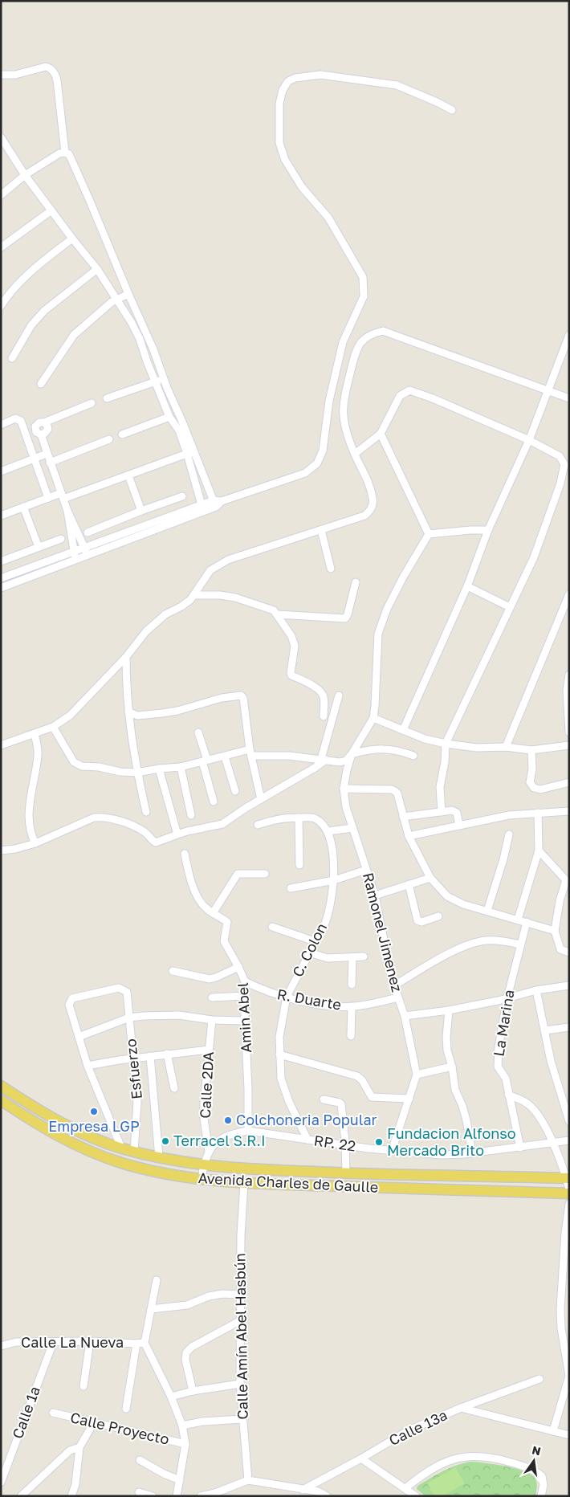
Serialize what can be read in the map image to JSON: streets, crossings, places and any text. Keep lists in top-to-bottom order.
{
  "streets": {
    "main road": ["Avenida Charles de Gaulle"],
    "street": [
      "Ramonel Jimenez",
      "C. Colon",
      "R. Duarte",
      "Amin Abel",
      "La Marina",
      "Esfuerzo",
      "Calle 2DA",
      "RP. 22",
      "Calle Amín Abel Hasbún",
      "Calle La Nueva",
      "Calle 1a",
      "Calle 13a",
      "Calle Proyecto"
    ]
  },
  "crossings": [
    ["Ramonel Jimenez", "R. Duarte"],
    ["Ramonel Jimenez", "RP. 22"],
    ["C. Colon", "R. Duarte"],
    ["C. Colon", "RP. 22"],
    ["R. Duarte", "Amin Abel"],
    ["Amin Abel", "RP. 22"],
    ["La Marina", "RP. 22"],
    ["Esfuerzo", "Avenida Charles de Gaulle"],
    ["Calle 2DA", "RP. 22"],
    ["RP. 22", "Avenida Charles de Gaulle"],
    ["Avenida Charles de Gaulle", "Calle Amín Abel Hasbún"],
    ["Calle La Nueva", "Calle 1a"]
  ],
  "places": [
    "Empresa LGP",
    "Colchoneria Popular",
    "Terracel S.R.I",
    "Fundacion Alfonso Mercado Brito"
  ],
  "north": "top"
}
